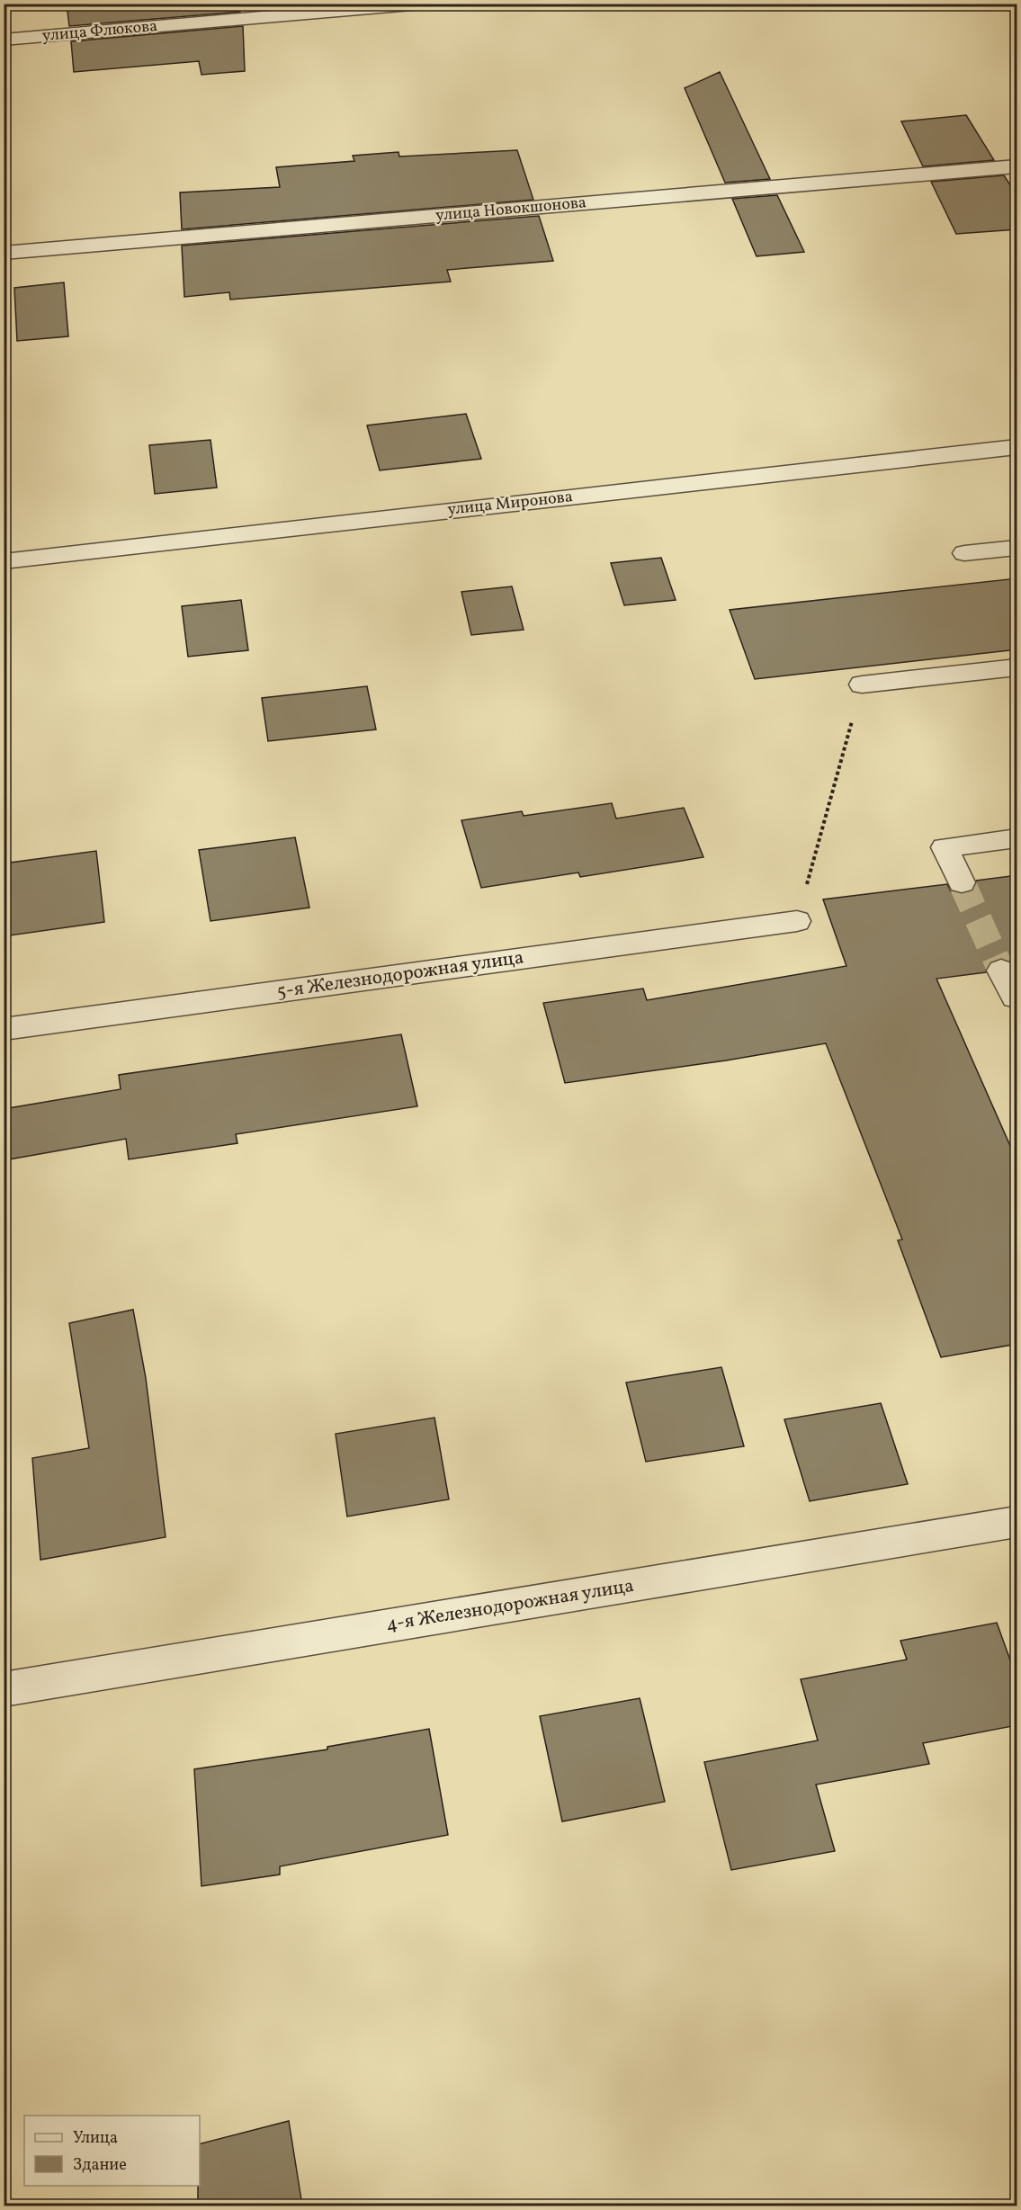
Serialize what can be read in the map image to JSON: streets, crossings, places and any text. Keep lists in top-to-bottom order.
{
  "streets": {
    "street": [
      "улица Флюкова",
      "улица Новокшонова",
      "улица Миронова",
      "5-я Железнодорожная улица",
      "4-я Железнодорожная улица"
    ]
  },
  "legend": ["Улица", "Здание"]
}
